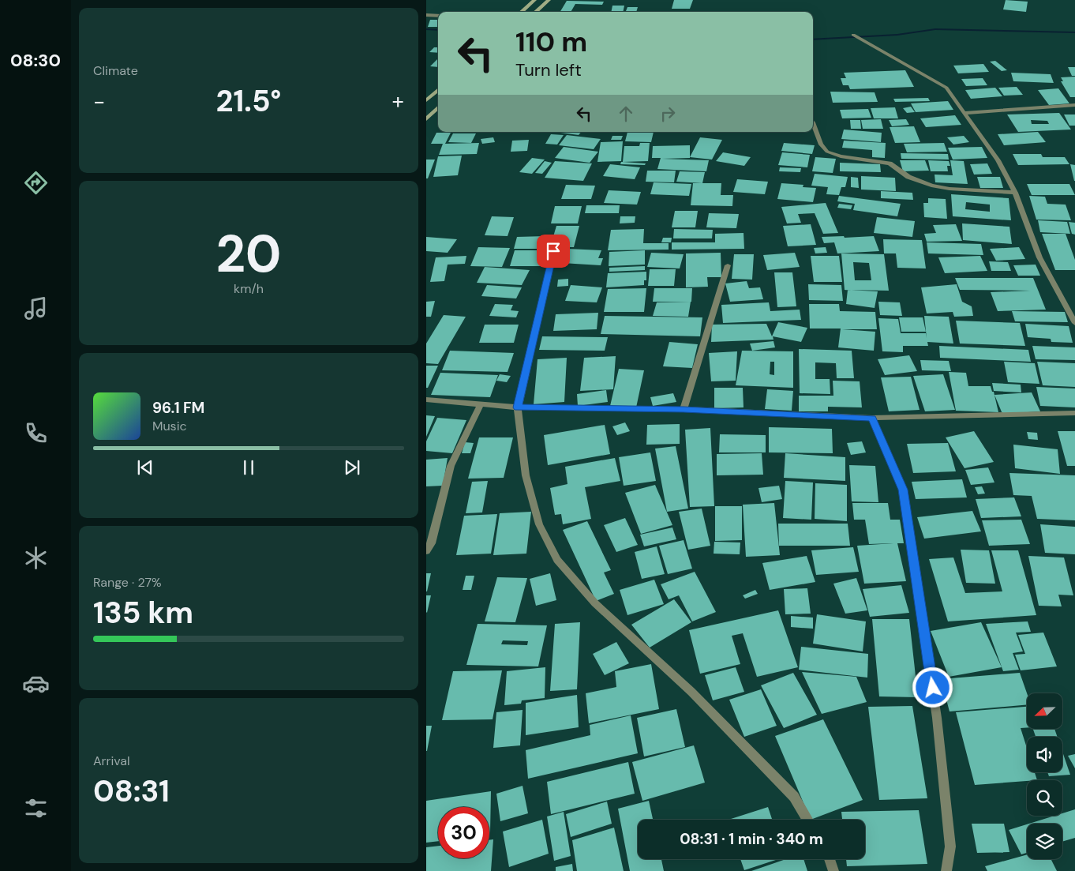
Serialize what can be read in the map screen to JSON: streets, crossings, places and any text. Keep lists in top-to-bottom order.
{
  "north": "bottom left",
  "page": {
    "tabs": "08:30",
    "tile": [
      "Climate",
      ["20", "km/h"],
      ["Range · 27%", "135 km"],
      ["Arrival", "08:31"]
    ],
    "turn": ["110 m", "Turn left"],
    "heat": ["−", "21.5°", "+"],
    "song": ["96.1 FM", "Music"],
    "limit": "30",
    "trip": "08:31 · 1 min · 340 m"
  }
}
